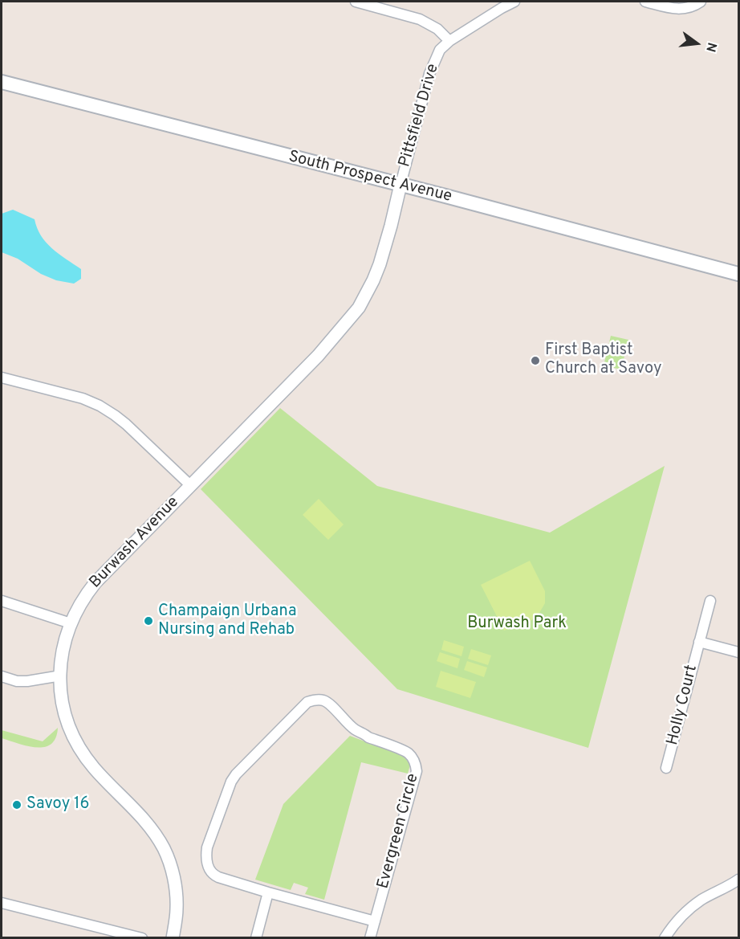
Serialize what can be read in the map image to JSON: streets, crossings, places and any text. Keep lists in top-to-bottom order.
{
  "streets": {
    "main road": ["South Prospect Avenue"],
    "street": [
      "Pittsfield Drive",
      "Burwash Avenue",
      "Holly Court",
      "Evergreen Circle"
    ]
  },
  "crossings": [
    ["Pittsfield Drive", "South Prospect Avenue"],
    ["Pittsfield Drive", "Burwash Avenue"],
    ["South Prospect Avenue", "Burwash Avenue"]
  ],
  "parks": ["Burwash Park"],
  "places": ["First Baptist Church at Savoy", "Champaign Urbana Nursing and Rehab", "Savoy 16"],
  "north": "right"
}
